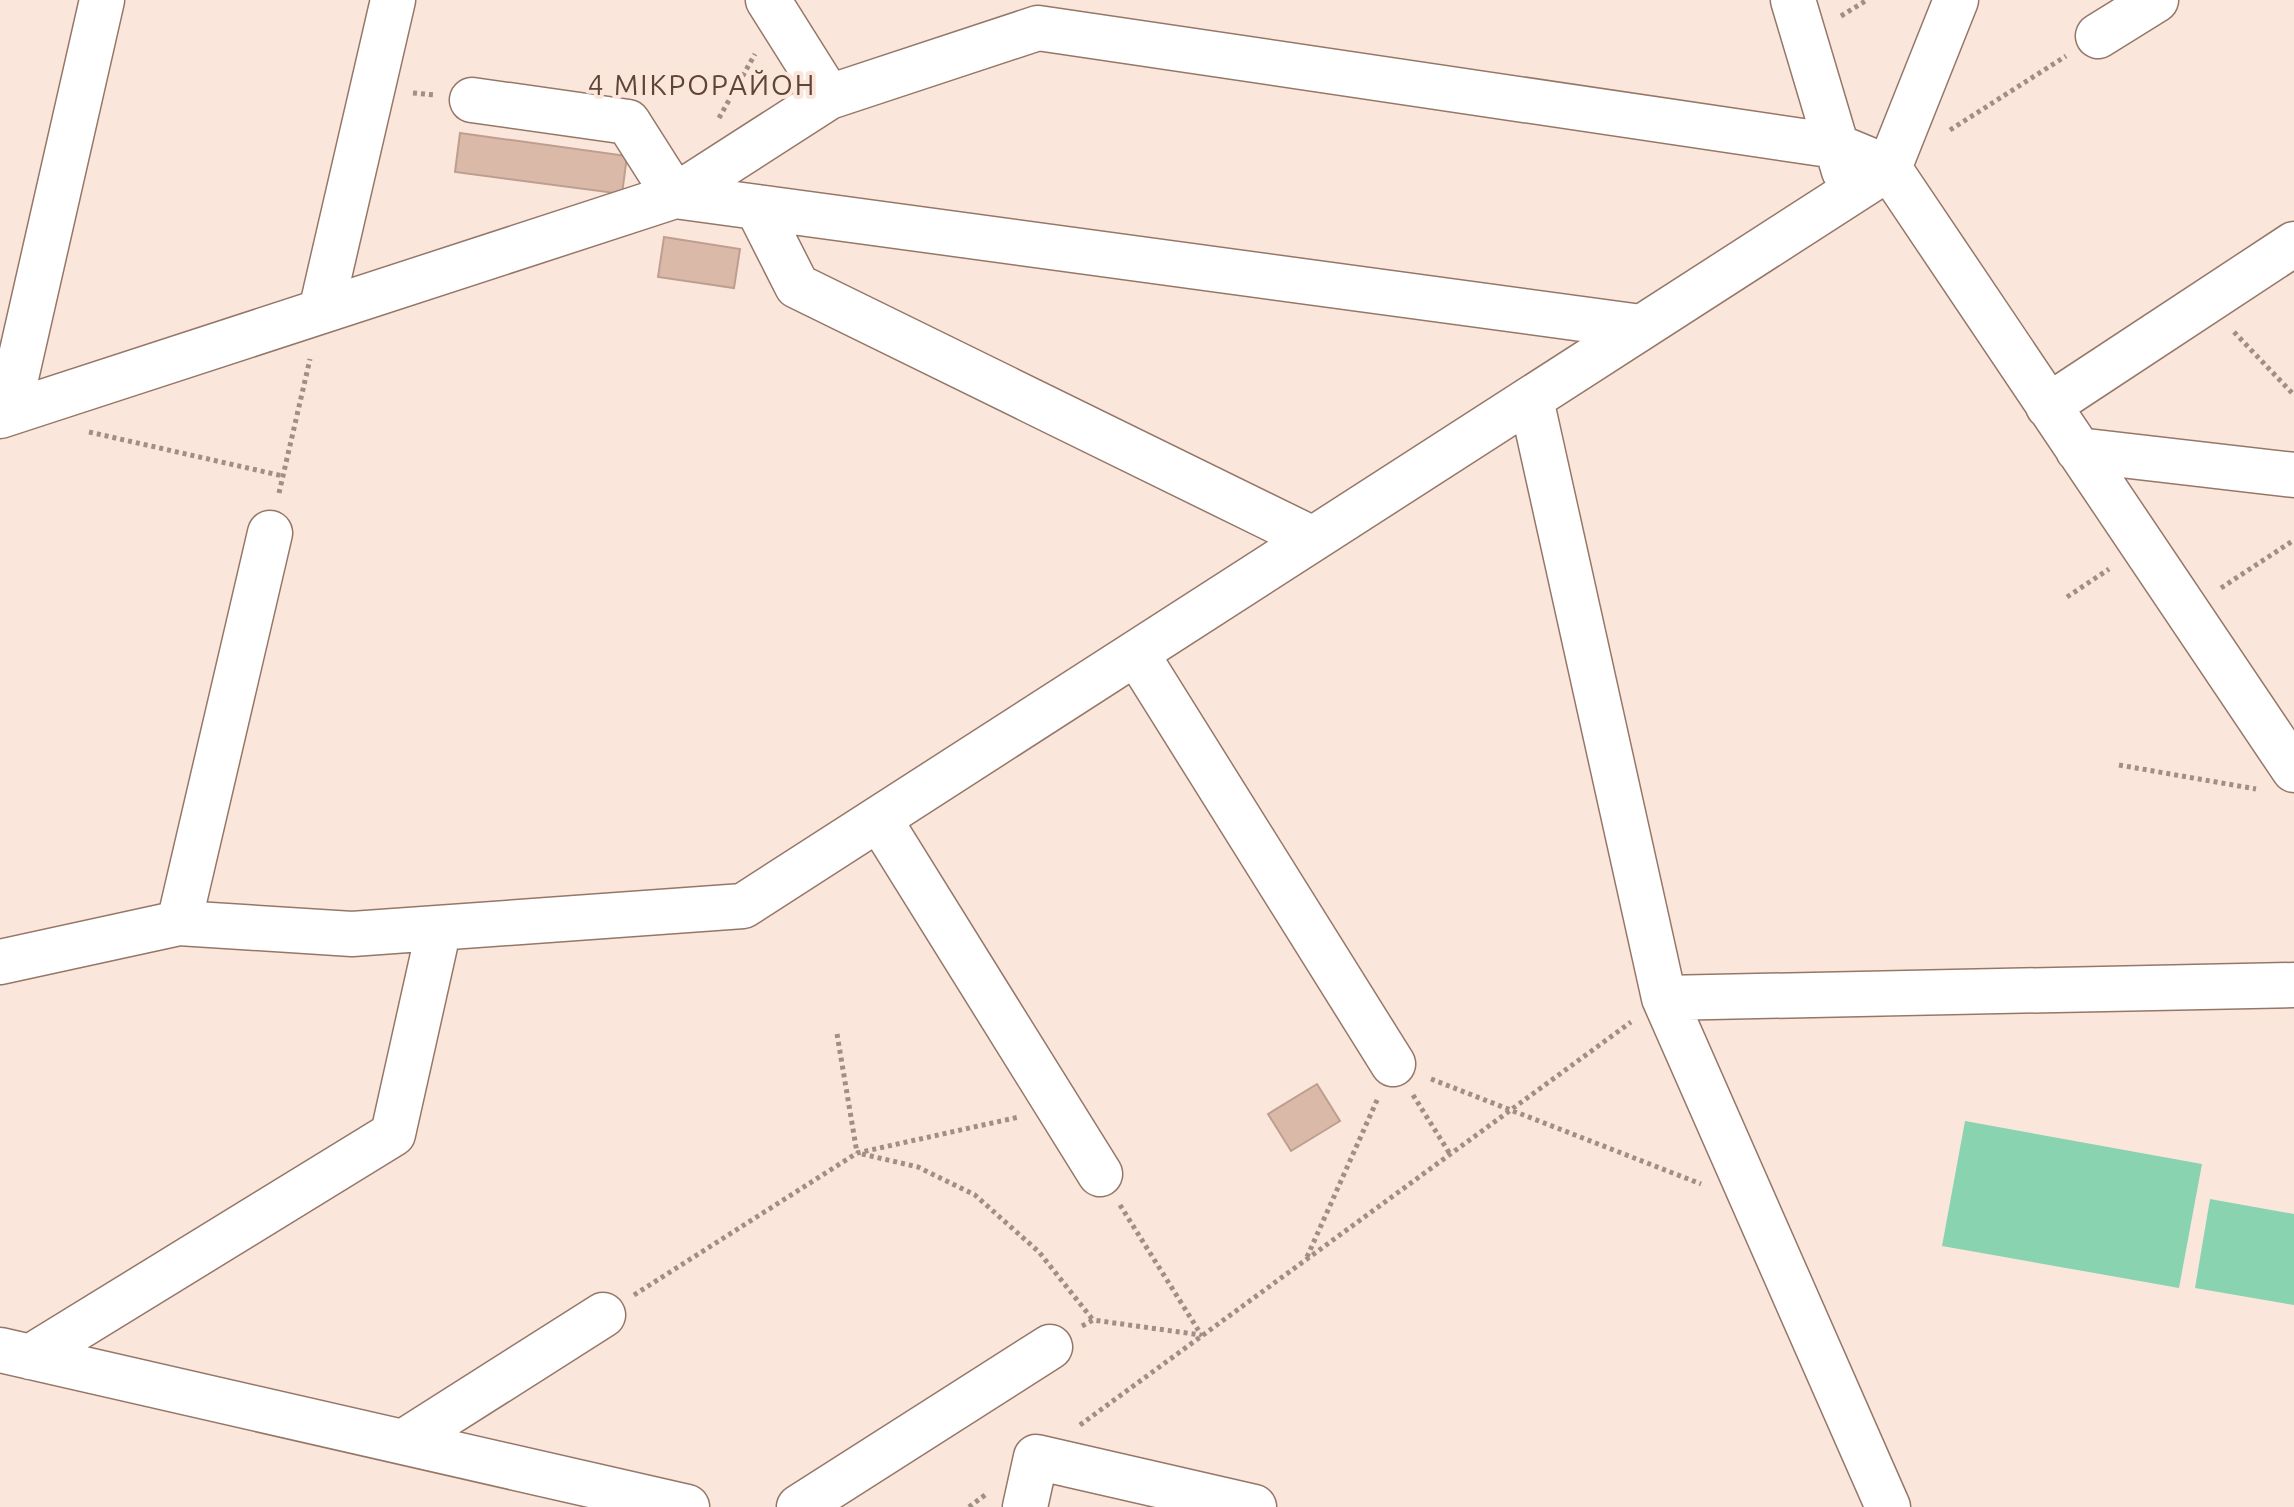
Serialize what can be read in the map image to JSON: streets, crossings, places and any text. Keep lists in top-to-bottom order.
{
  "districts": ["4 МІКРОРАЙОН"]
}
